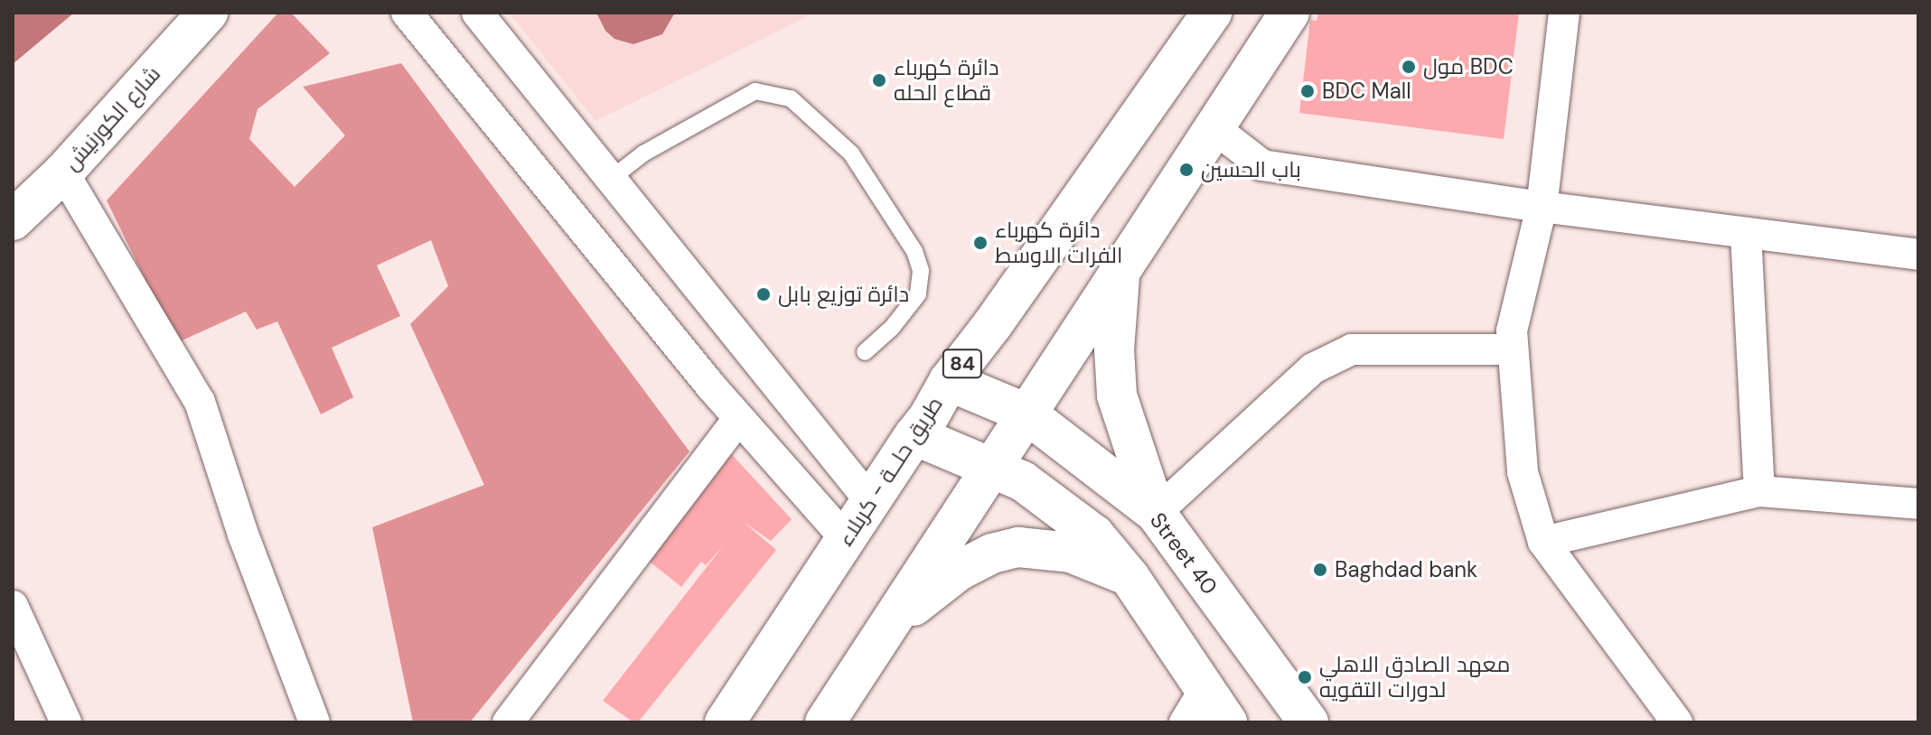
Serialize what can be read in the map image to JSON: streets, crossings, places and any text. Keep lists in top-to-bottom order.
{
  "streets": {
    "main road": [
      "شارع الكورنيش",
      "84",
      "طريق حلــة - كربلاء",
      "Street 40"
    ]
  },
  "crossings": [
    ["طريق حلــة - كربلاء", "Street 40"]
  ],
  "places": [
    "مول BDC",
    "دائرة كهرباء قطاع الحله",
    "BDC Mall",
    "باب الحسين",
    "دائرة كهرباء الفرات الاوسط",
    "دائرة توزيع بابل",
    "Baghdad bank",
    "معهد الصادق الاهلي لدورات التقويه"
  ]
}
